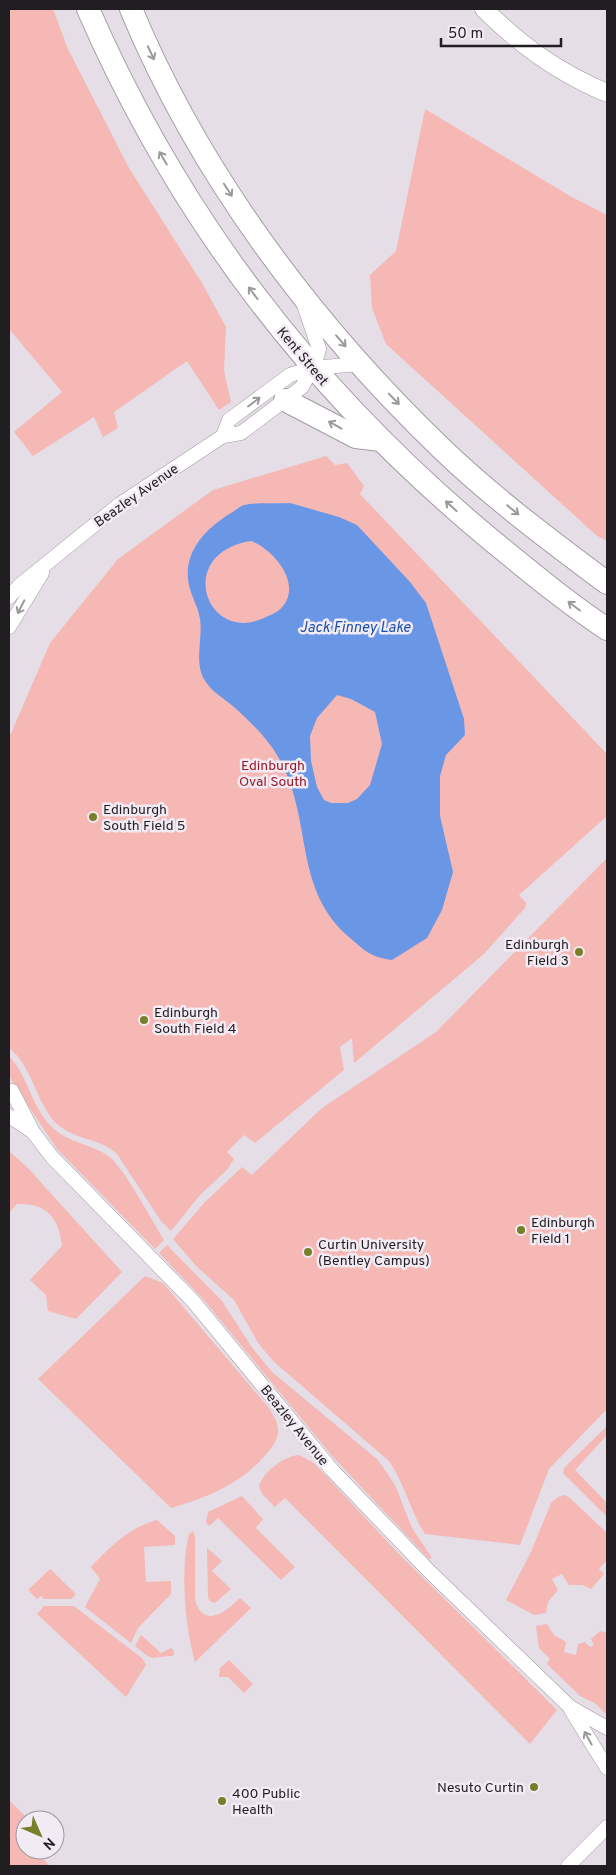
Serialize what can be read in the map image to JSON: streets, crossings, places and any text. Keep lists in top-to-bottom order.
{
  "streets": {
    "main road": ["Kent Street"],
    "street": ["Beazley Avenue"]
  },
  "crossings": [
    ["Kent Street", "Beazley Avenue"]
  ],
  "water": ["Jack Finney Lake"],
  "parks": ["Edinburgh Oval South"],
  "places": [
    "Edinburgh South Field 5",
    "Edinburgh Field 3",
    "Edinburgh South Field 4",
    "Edinburgh Field 1",
    "Curtin University (Bentley Campus)",
    "Nesuto Curtin",
    "400 Public Health"
  ],
  "scale_bar": "50 m",
  "north": "bottom right"
}
